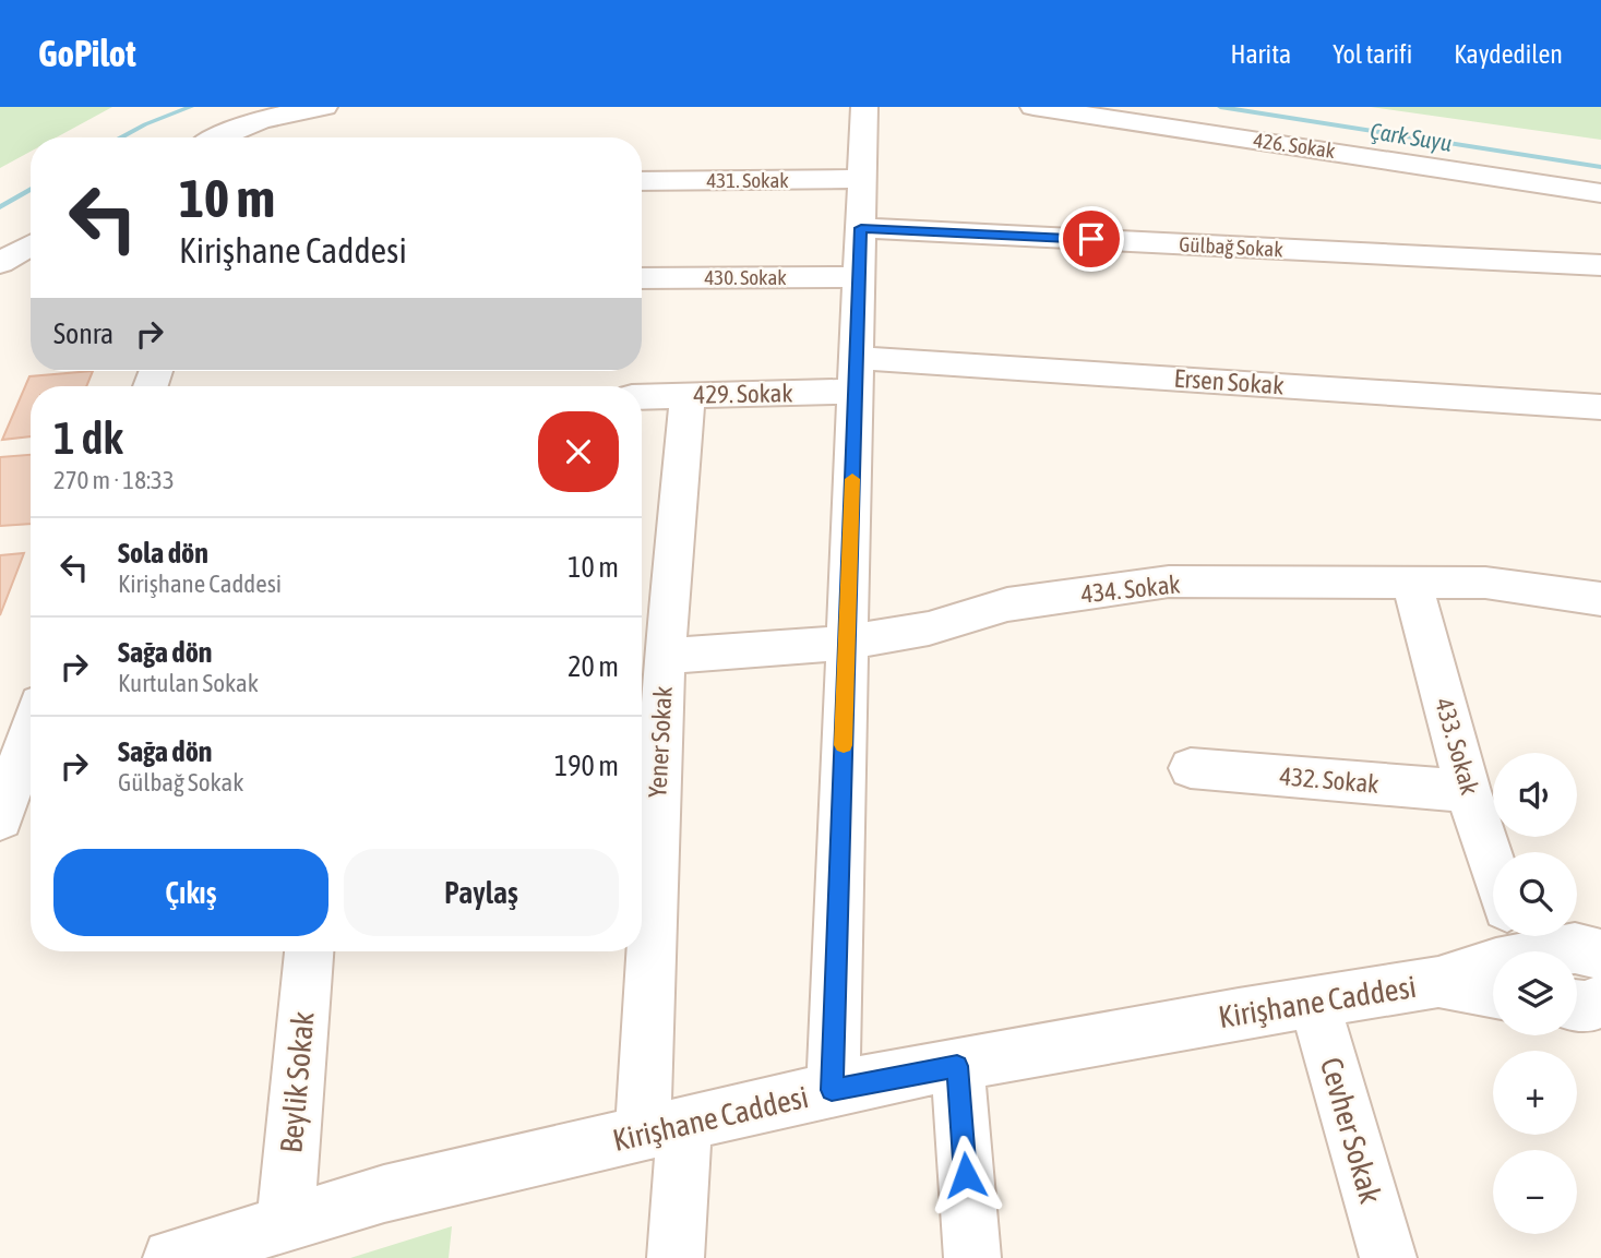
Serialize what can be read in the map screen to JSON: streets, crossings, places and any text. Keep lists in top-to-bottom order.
{
  "streets": {
    "street": [
      "426. Sokak",
      "431. Sokak",
      "Gülbağ Sokak",
      "430. Sokak",
      "Ersen Sokak",
      "429. Sokak",
      "434. Sokak",
      "Yener Sokak",
      "433. Sokak",
      "432. Sokak",
      "Kirişhane Caddesi",
      "Beylik Sokak",
      "Cevher Sokak"
    ]
  },
  "crossings": [
    ["Ersen Sokak", "429. Sokak"],
    ["429. Sokak", "Yener Sokak"],
    ["434. Sokak", "Yener Sokak"],
    ["434. Sokak", "433. Sokak"],
    ["Yener Sokak", "Kirişhane Caddesi"],
    ["433. Sokak", "432. Sokak"],
    ["Kirişhane Caddesi", "Beylik Sokak"],
    ["Kirişhane Caddesi", "Cevher Sokak"]
  ],
  "water": ["Çark Suyu"],
  "page": {
    "header": "GoPilot",
    "nav": ["Harita", "Yol tarifi", "Kaydedilen"],
    "turn": ["10 m", "Kirişhane Caddesi"],
    "then": "Sonra",
    "heading": ["1 dk", "270 m · 18:33"],
    "list": [
      {
        "name": "Sola dön",
        "note": "Kirişhane Caddesi",
        "value": "10 m"
      },
      {
        "name": "Sağa dön",
        "note": "Kurtulan Sokak",
        "value": "20 m"
      },
      {
        "name": "Sağa dön",
        "note": "Gülbağ Sokak",
        "value": "190 m"
      }
    ],
    "map_buttons": ["+", "−"],
    "buttons": ["Çıkış", "Paylaş"]
  }
}
